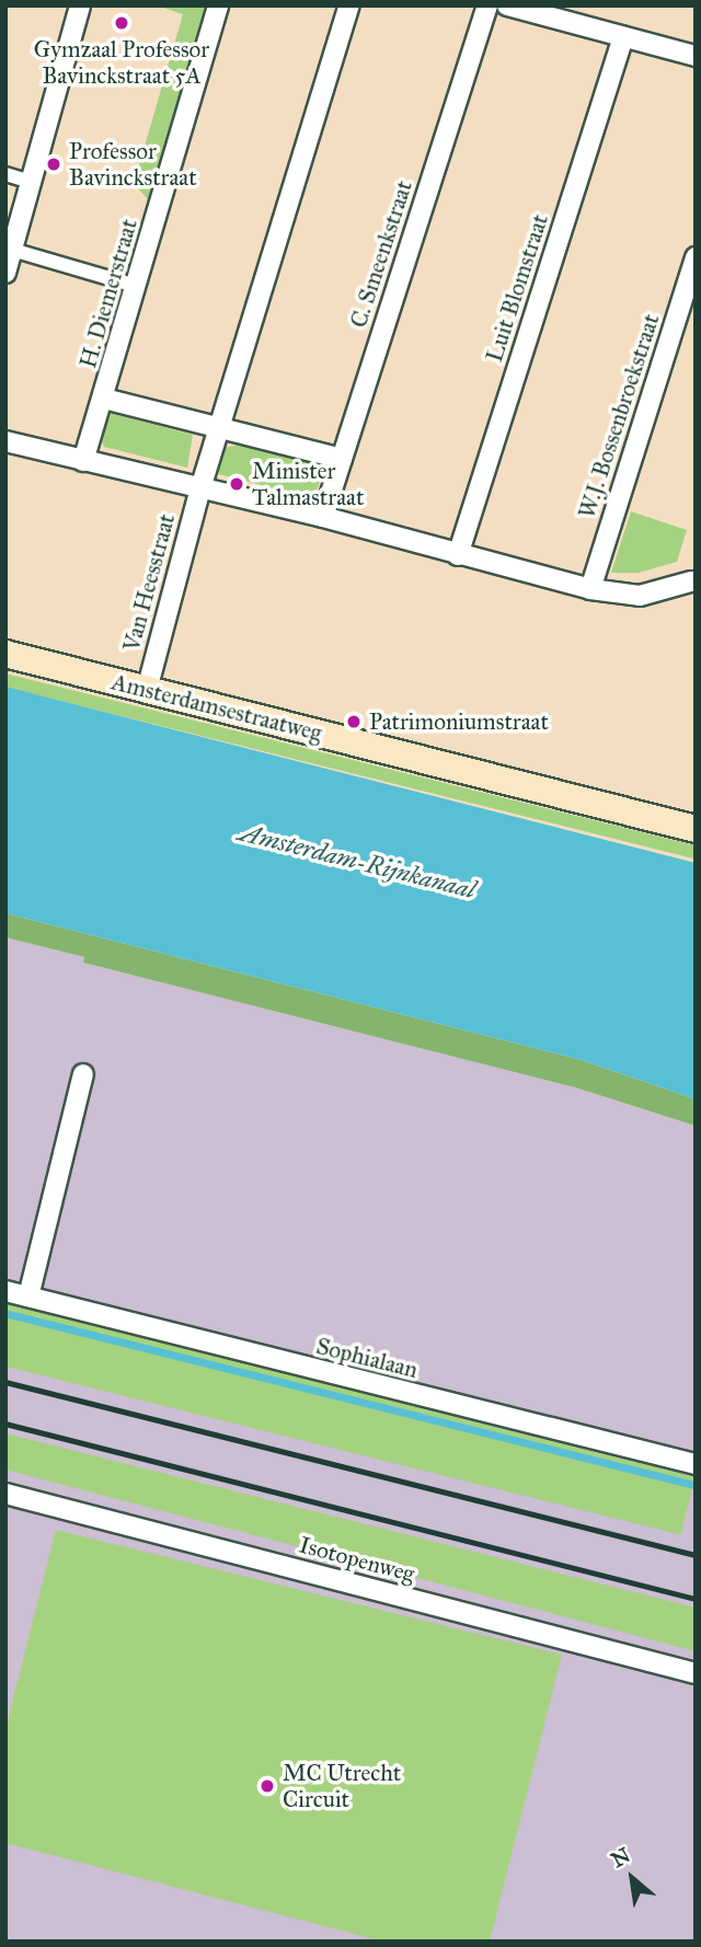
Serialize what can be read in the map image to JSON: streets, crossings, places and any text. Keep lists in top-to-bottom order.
{
  "streets": {
    "main road": ["Amsterdamsestraatweg"],
    "street": [
      "C. Smeenkstraat",
      "Luit Blomstraat",
      "H. Diemerstraat",
      "W.J. Bossenbroekstraat",
      "Van Heesstraat",
      "Sophialaan",
      "Isotopenweg"
    ]
  },
  "crossings": [
    ["Van Heesstraat", "Amsterdamsestraatweg"]
  ],
  "water": ["Amsterdam-Rijnkanaal"],
  "places": [
    "Gymzaal Professor Bavinckstraat 5A",
    "Professor Bavinckstraat",
    "Minister Talmastraat",
    "Patrimoniumstraat",
    "MC Utrecht Circuit"
  ],
  "north": "top left"
}
